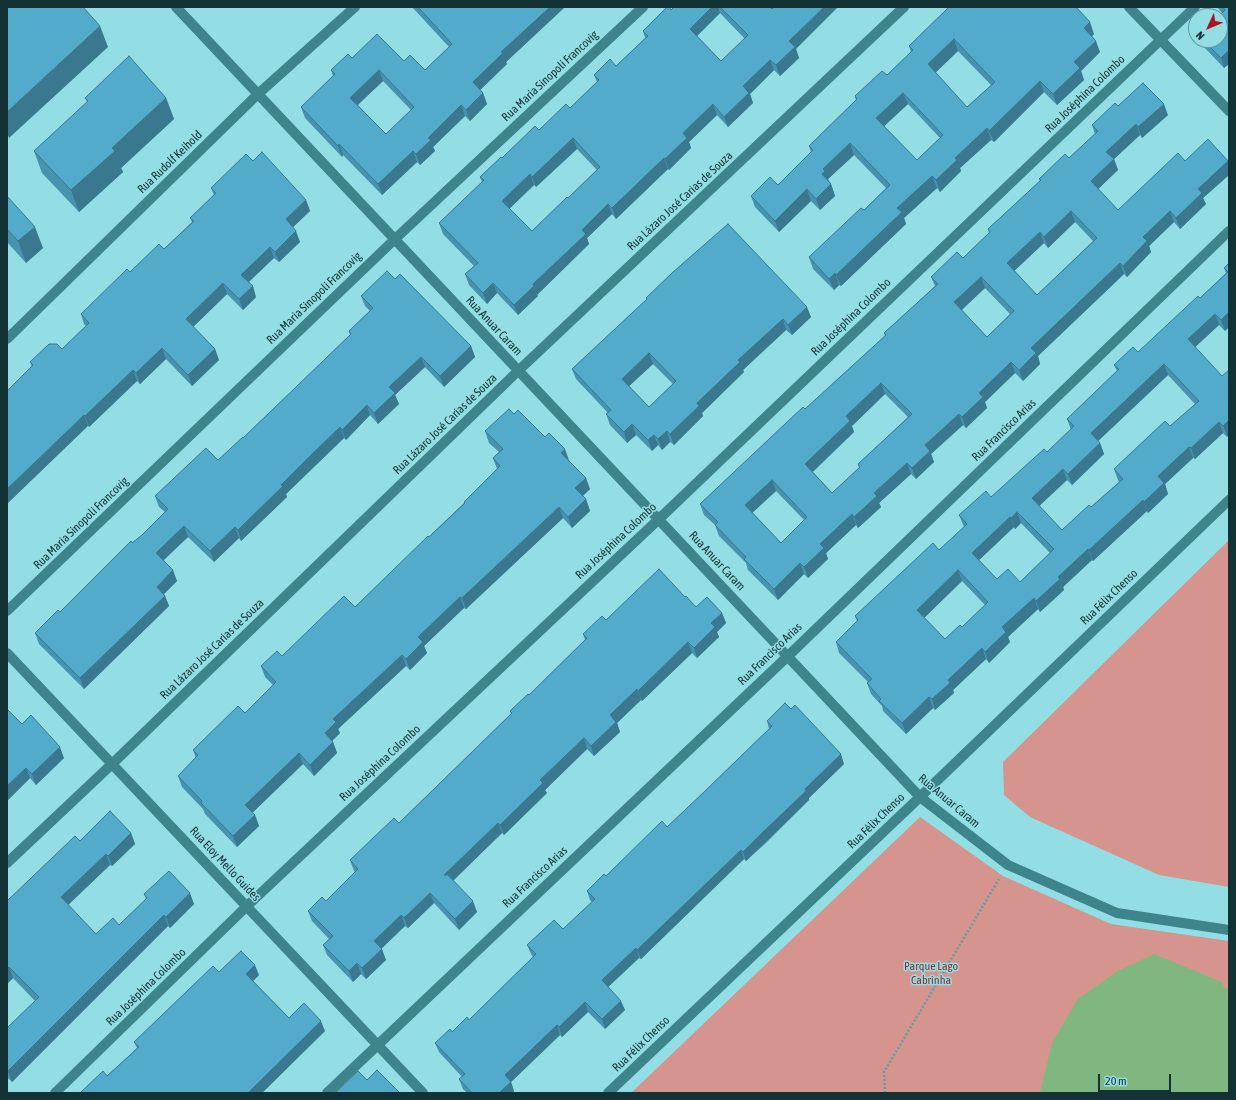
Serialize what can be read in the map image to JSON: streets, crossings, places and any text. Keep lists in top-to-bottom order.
{
  "streets": {
    "street": [
      "Rua Maria Sinopoli Francovig",
      "Rua Joséphina Colombo",
      "Rua Rudolf Keihold",
      "Rua Lázaro José Carias de Souza",
      "Rua Anuar Caram",
      "Rua Francisco Arias",
      "Rua Félix Chenso",
      "Rua Eloy Mello Guides"
    ]
  },
  "crossings": [
    ["Rua Maria Sinopoli Francovig", "Rua Anuar Caram"],
    ["Rua Joséphina Colombo", "Rua Anuar Caram"],
    ["Rua Joséphina Colombo", "Rua Eloy Mello Guides"],
    ["Rua Rudolf Keihold", "Rua Anuar Caram"],
    ["Rua Lázaro José Carias de Souza", "Rua Anuar Caram"],
    ["Rua Lázaro José Carias de Souza", "Rua Eloy Mello Guides"],
    ["Rua Anuar Caram", "Rua Francisco Arias"],
    ["Rua Anuar Caram", "Rua Félix Chenso"],
    ["Rua Francisco Arias", "Rua Eloy Mello Guides"]
  ],
  "parks": ["Parque Lago Cabrinha"],
  "scale_bar": "20 m",
  "north": "bottom left"
}
